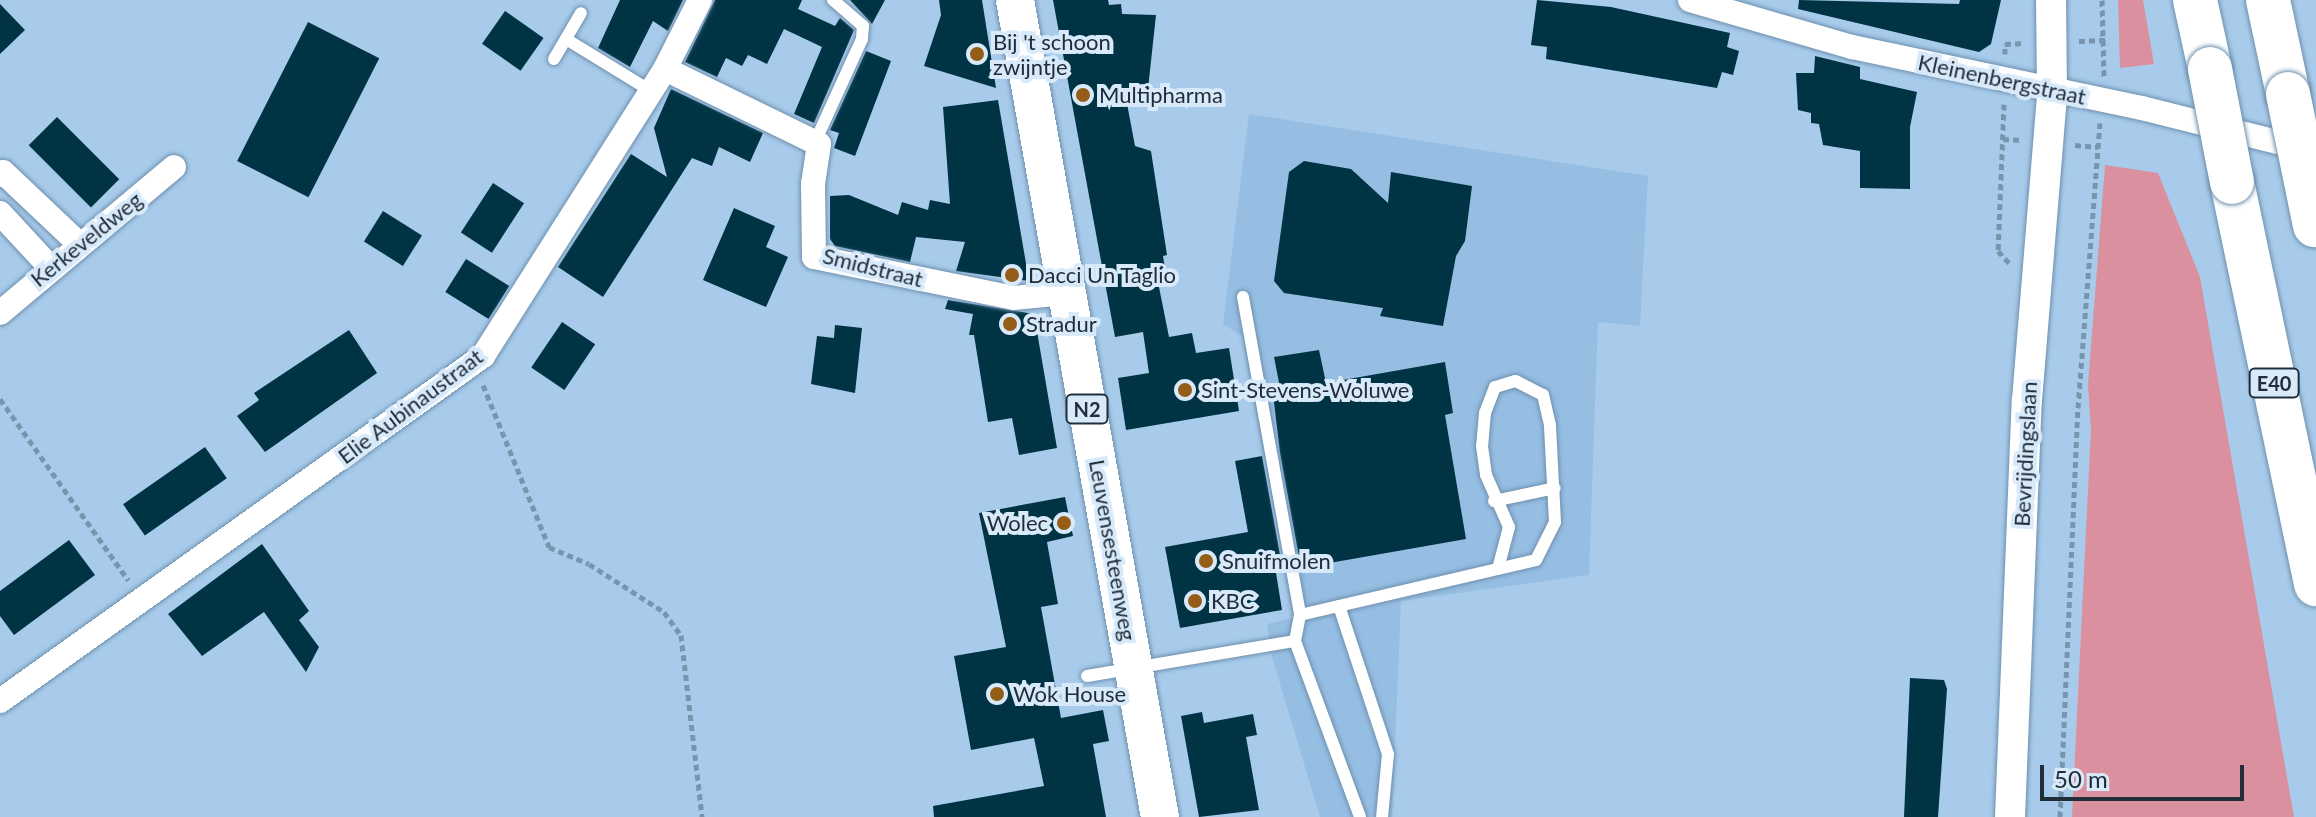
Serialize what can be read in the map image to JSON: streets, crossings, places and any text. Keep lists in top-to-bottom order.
{
  "streets": {
    "highway": ["E40"],
    "main road": ["N2", "Leuvensesteenweg"],
    "street": [
      "Kleinenbergstraat",
      "Kerkeveldweg",
      "Smidstraat",
      "Elie Aubinaustraat",
      "Bevrijdingslaan"
    ]
  },
  "crossings": [
    ["Kleinenbergstraat", "Bevrijdingslaan"],
    ["Smidstraat", "Leuvensesteenweg"]
  ],
  "places": [
    "Bij 't schoon zwijntje",
    "Multipharma",
    "Dacci Un Taglio",
    "Stradur",
    "Sint-Stevens-Woluwe",
    "Wolec",
    "Snuifmolen",
    "KBC",
    "Wok House"
  ],
  "scale_bar": "50 m"
}
